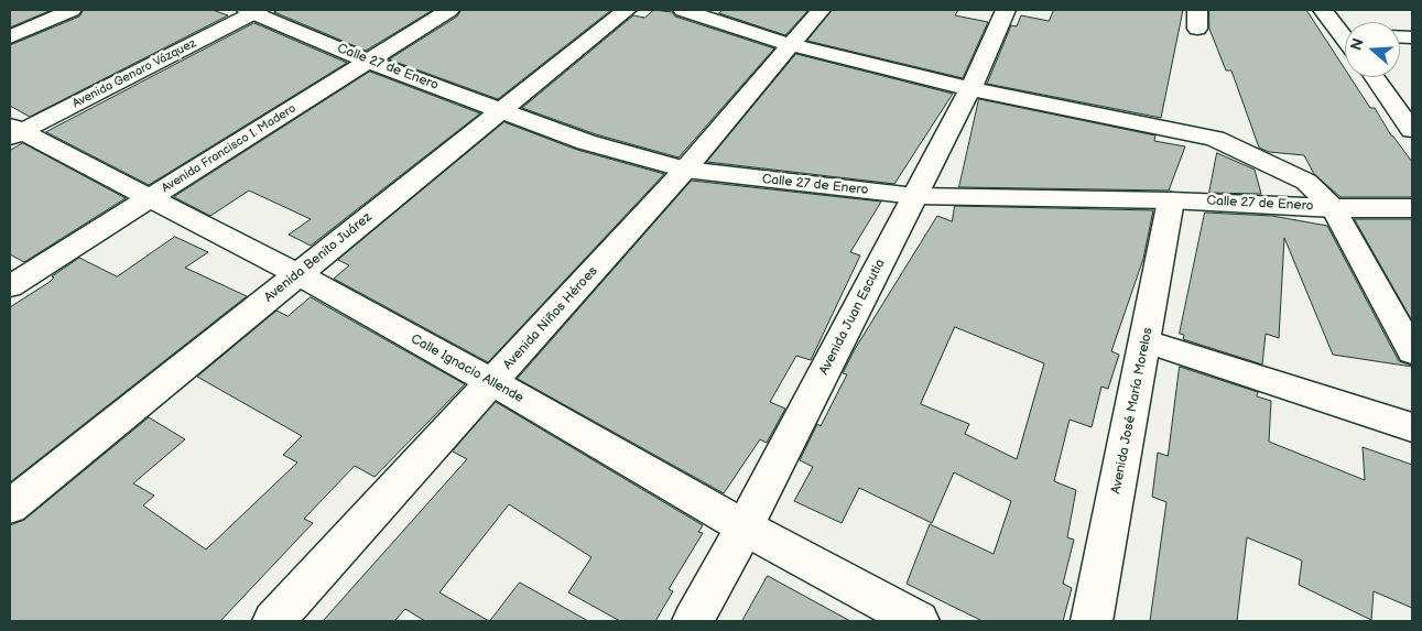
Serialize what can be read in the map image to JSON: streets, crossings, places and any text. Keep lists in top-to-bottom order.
{
  "streets": {
    "street": [
      "Calle 27 de Enero",
      "Avenida Genaro Vázquez",
      "Avenida Francisco I. Madero",
      "Avenida Benito Juárez",
      "Avenida Juan Escutia",
      "Avenida Niños Héroes",
      "Calle Ignacio Allende",
      "Avenida José María Morelos"
    ]
  },
  "crossings": [
    ["Calle 27 de Enero", "Avenida Genaro Vázquez"],
    ["Calle 27 de Enero", "Avenida Francisco I. Madero"],
    ["Calle 27 de Enero", "Avenida Benito Juárez"],
    ["Calle 27 de Enero", "Avenida Juan Escutia"],
    ["Calle 27 de Enero", "Avenida Niños Héroes"],
    ["Calle 27 de Enero", "Avenida José María Morelos"],
    ["Avenida Genaro Vázquez", "Calle Ignacio Allende"],
    ["Avenida Francisco I. Madero", "Calle Ignacio Allende"],
    ["Avenida Benito Juárez", "Calle Ignacio Allende"],
    ["Avenida Juan Escutia", "Calle Ignacio Allende"],
    ["Avenida Niños Héroes", "Calle Ignacio Allende"]
  ],
  "north": "left"
}
